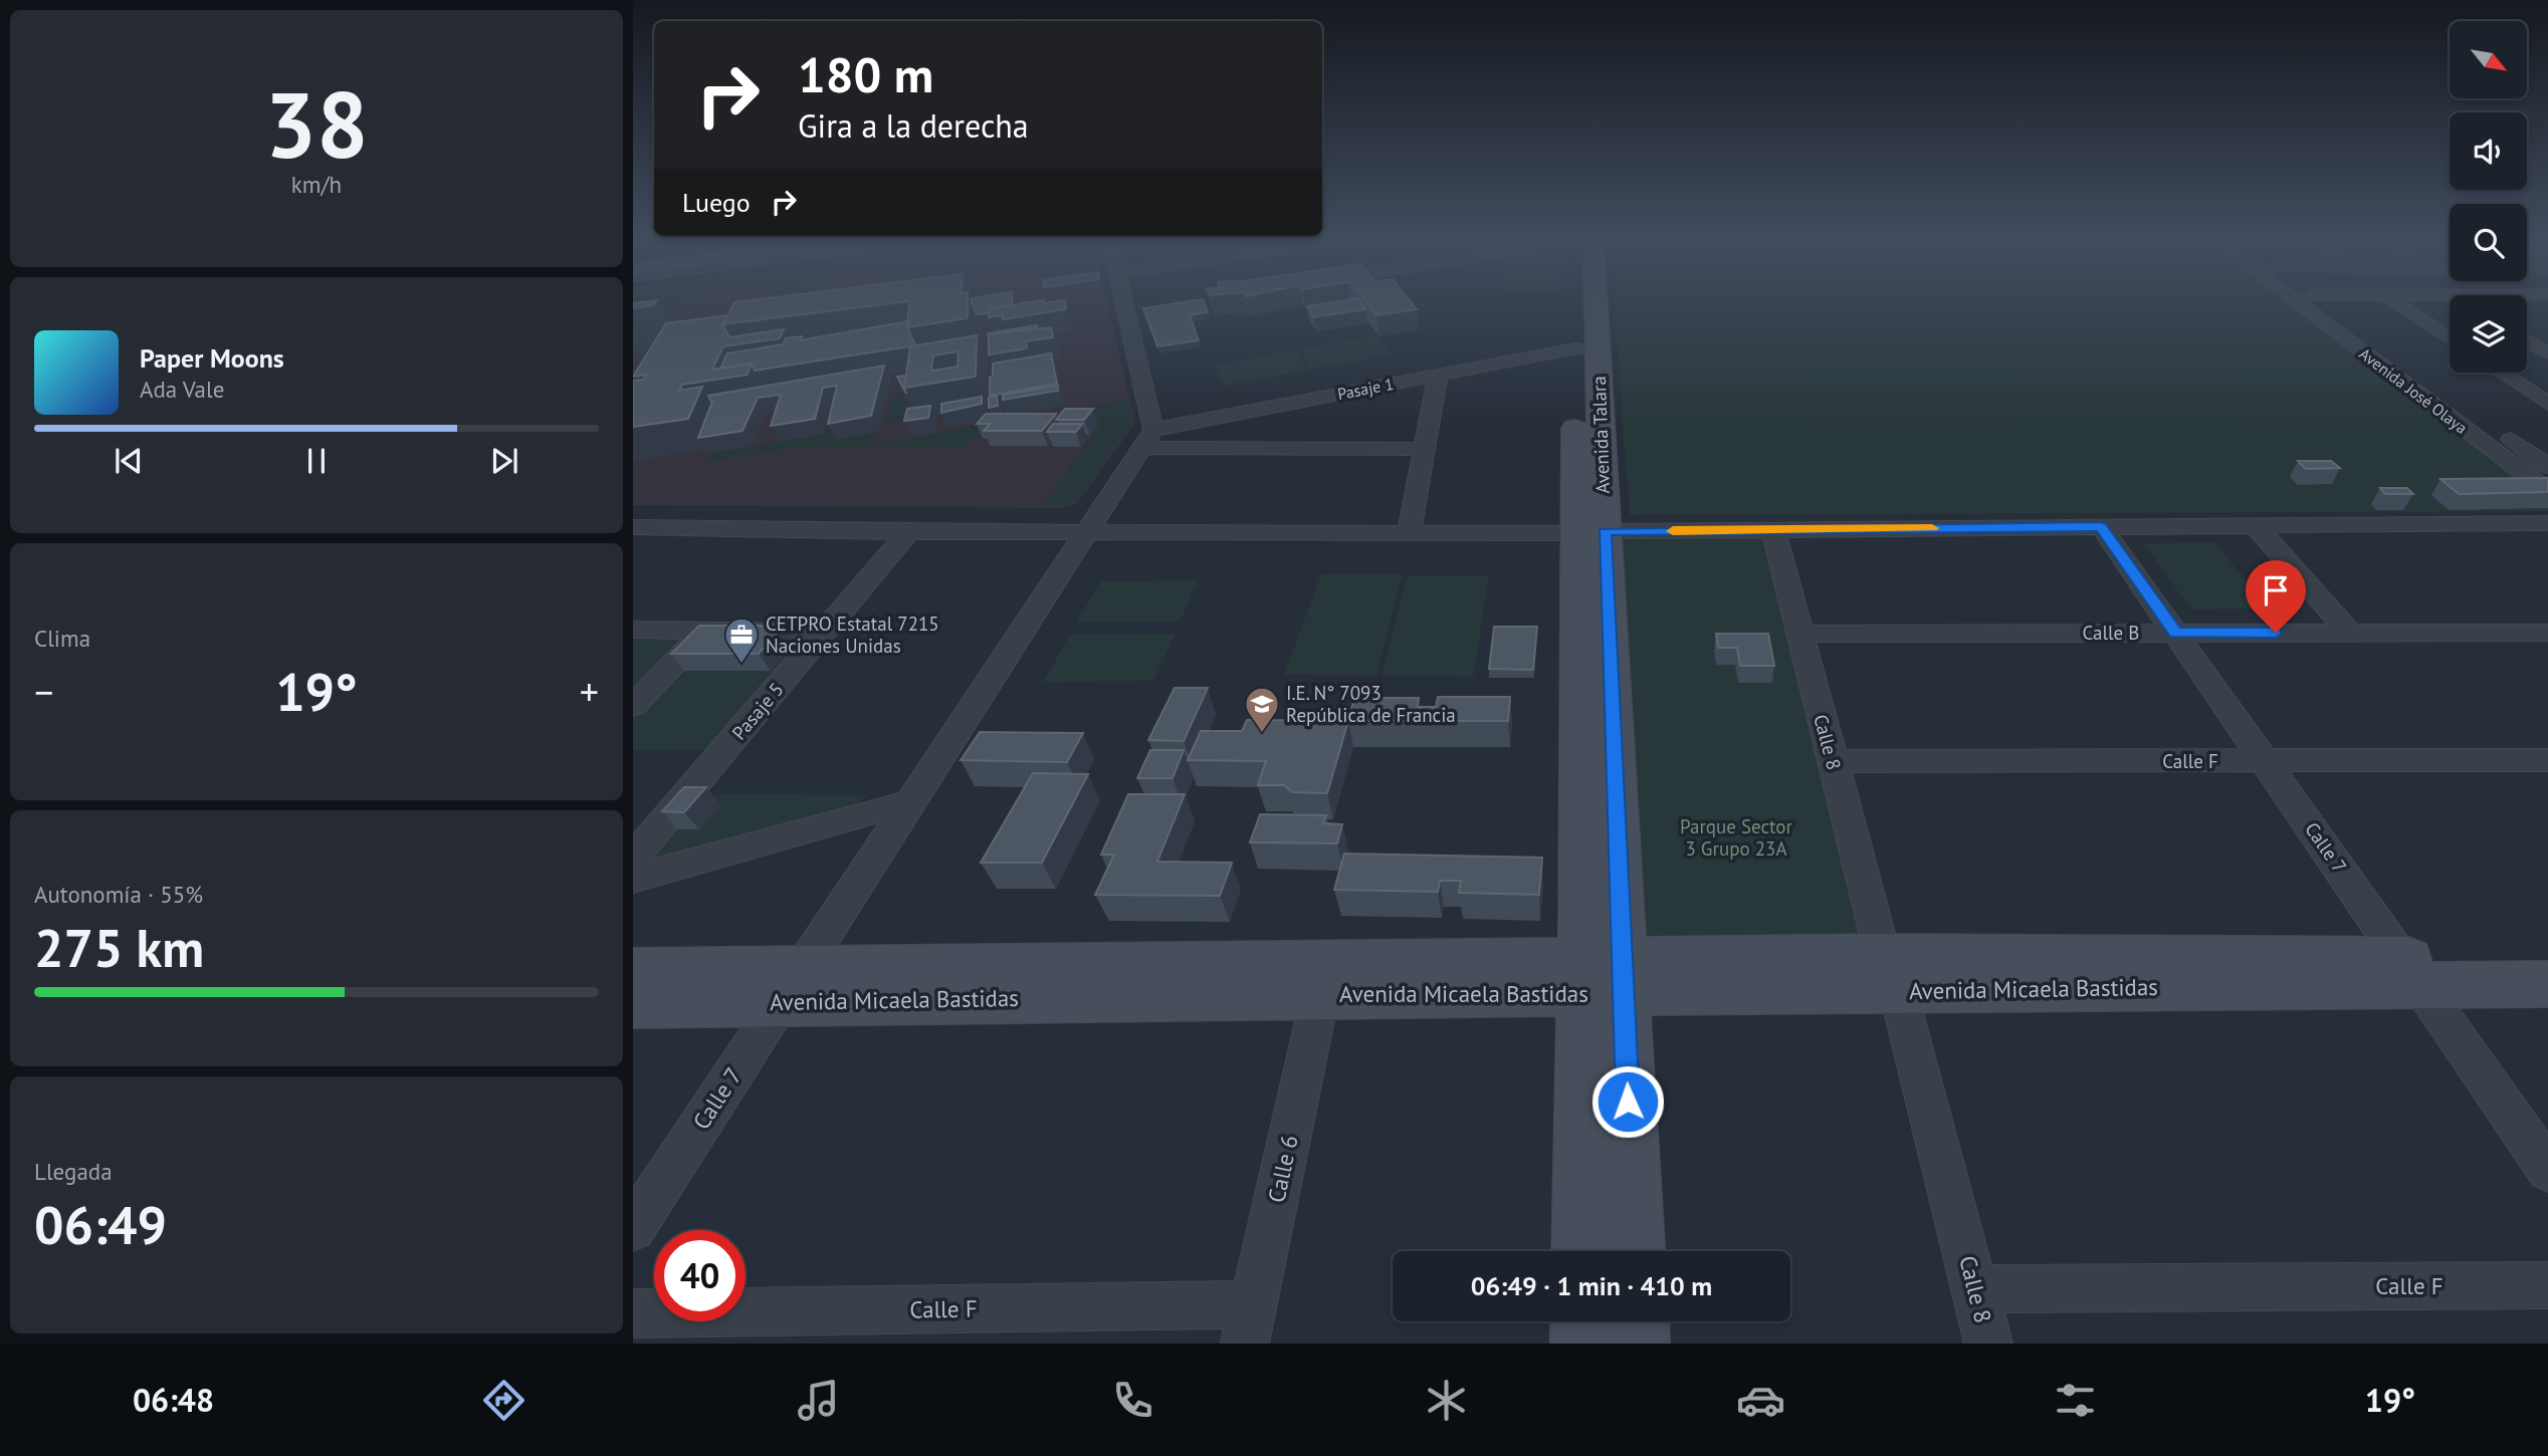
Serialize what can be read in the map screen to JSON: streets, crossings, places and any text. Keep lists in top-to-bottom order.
{
  "streets": {
    "street": [
      "Pasaje 1",
      "Avenida José Olaya",
      "Avenida Talara",
      "Calle B",
      "Pasaje 5",
      "Calle 8",
      "Calle F",
      "Calle 7",
      "Avenida Micaela Bastidas",
      "Calle 6"
    ]
  },
  "crossings": [
    ["Pasaje 1", "Avenida Talara"],
    ["Pasaje 1", "Calle 7"],
    ["Avenida Talara", "Avenida Micaela Bastidas"],
    ["Calle B", "Calle 8"],
    ["Calle B", "Calle 7"],
    ["Calle 8", "Calle F"],
    ["Calle 8", "Avenida Micaela Bastidas"],
    ["Calle F", "Calle 7"],
    ["Calle F", "Calle 6"],
    ["Calle 7", "Avenida Micaela Bastidas"],
    ["Avenida Micaela Bastidas", "Calle 6"]
  ],
  "parks": ["Parque Sector 3 Grupo 23A"],
  "places": {
    "office": ["CETPRO Estatal 7215 Naciones Unidas"],
    "school or university": ["I.E. N° 7093 República de Francia"]
  },
  "north": "bottom right",
  "page": {
    "tile": [
      ["38", "km/h"],
      "Clima",
      ["Autonomía · 55%", "275 km"],
      ["Llegada", "06:49"]
    ],
    "turn": ["180 m", "Gira a la derecha"],
    "then": "Luego",
    "song": ["Paper Moons", "Ada Vale"],
    "heat": ["−", "19°", "+"],
    "limit": "40",
    "trip": "06:49 · 1 min · 410 m",
    "tabs": ["06:48", "19°"]
  }
}
